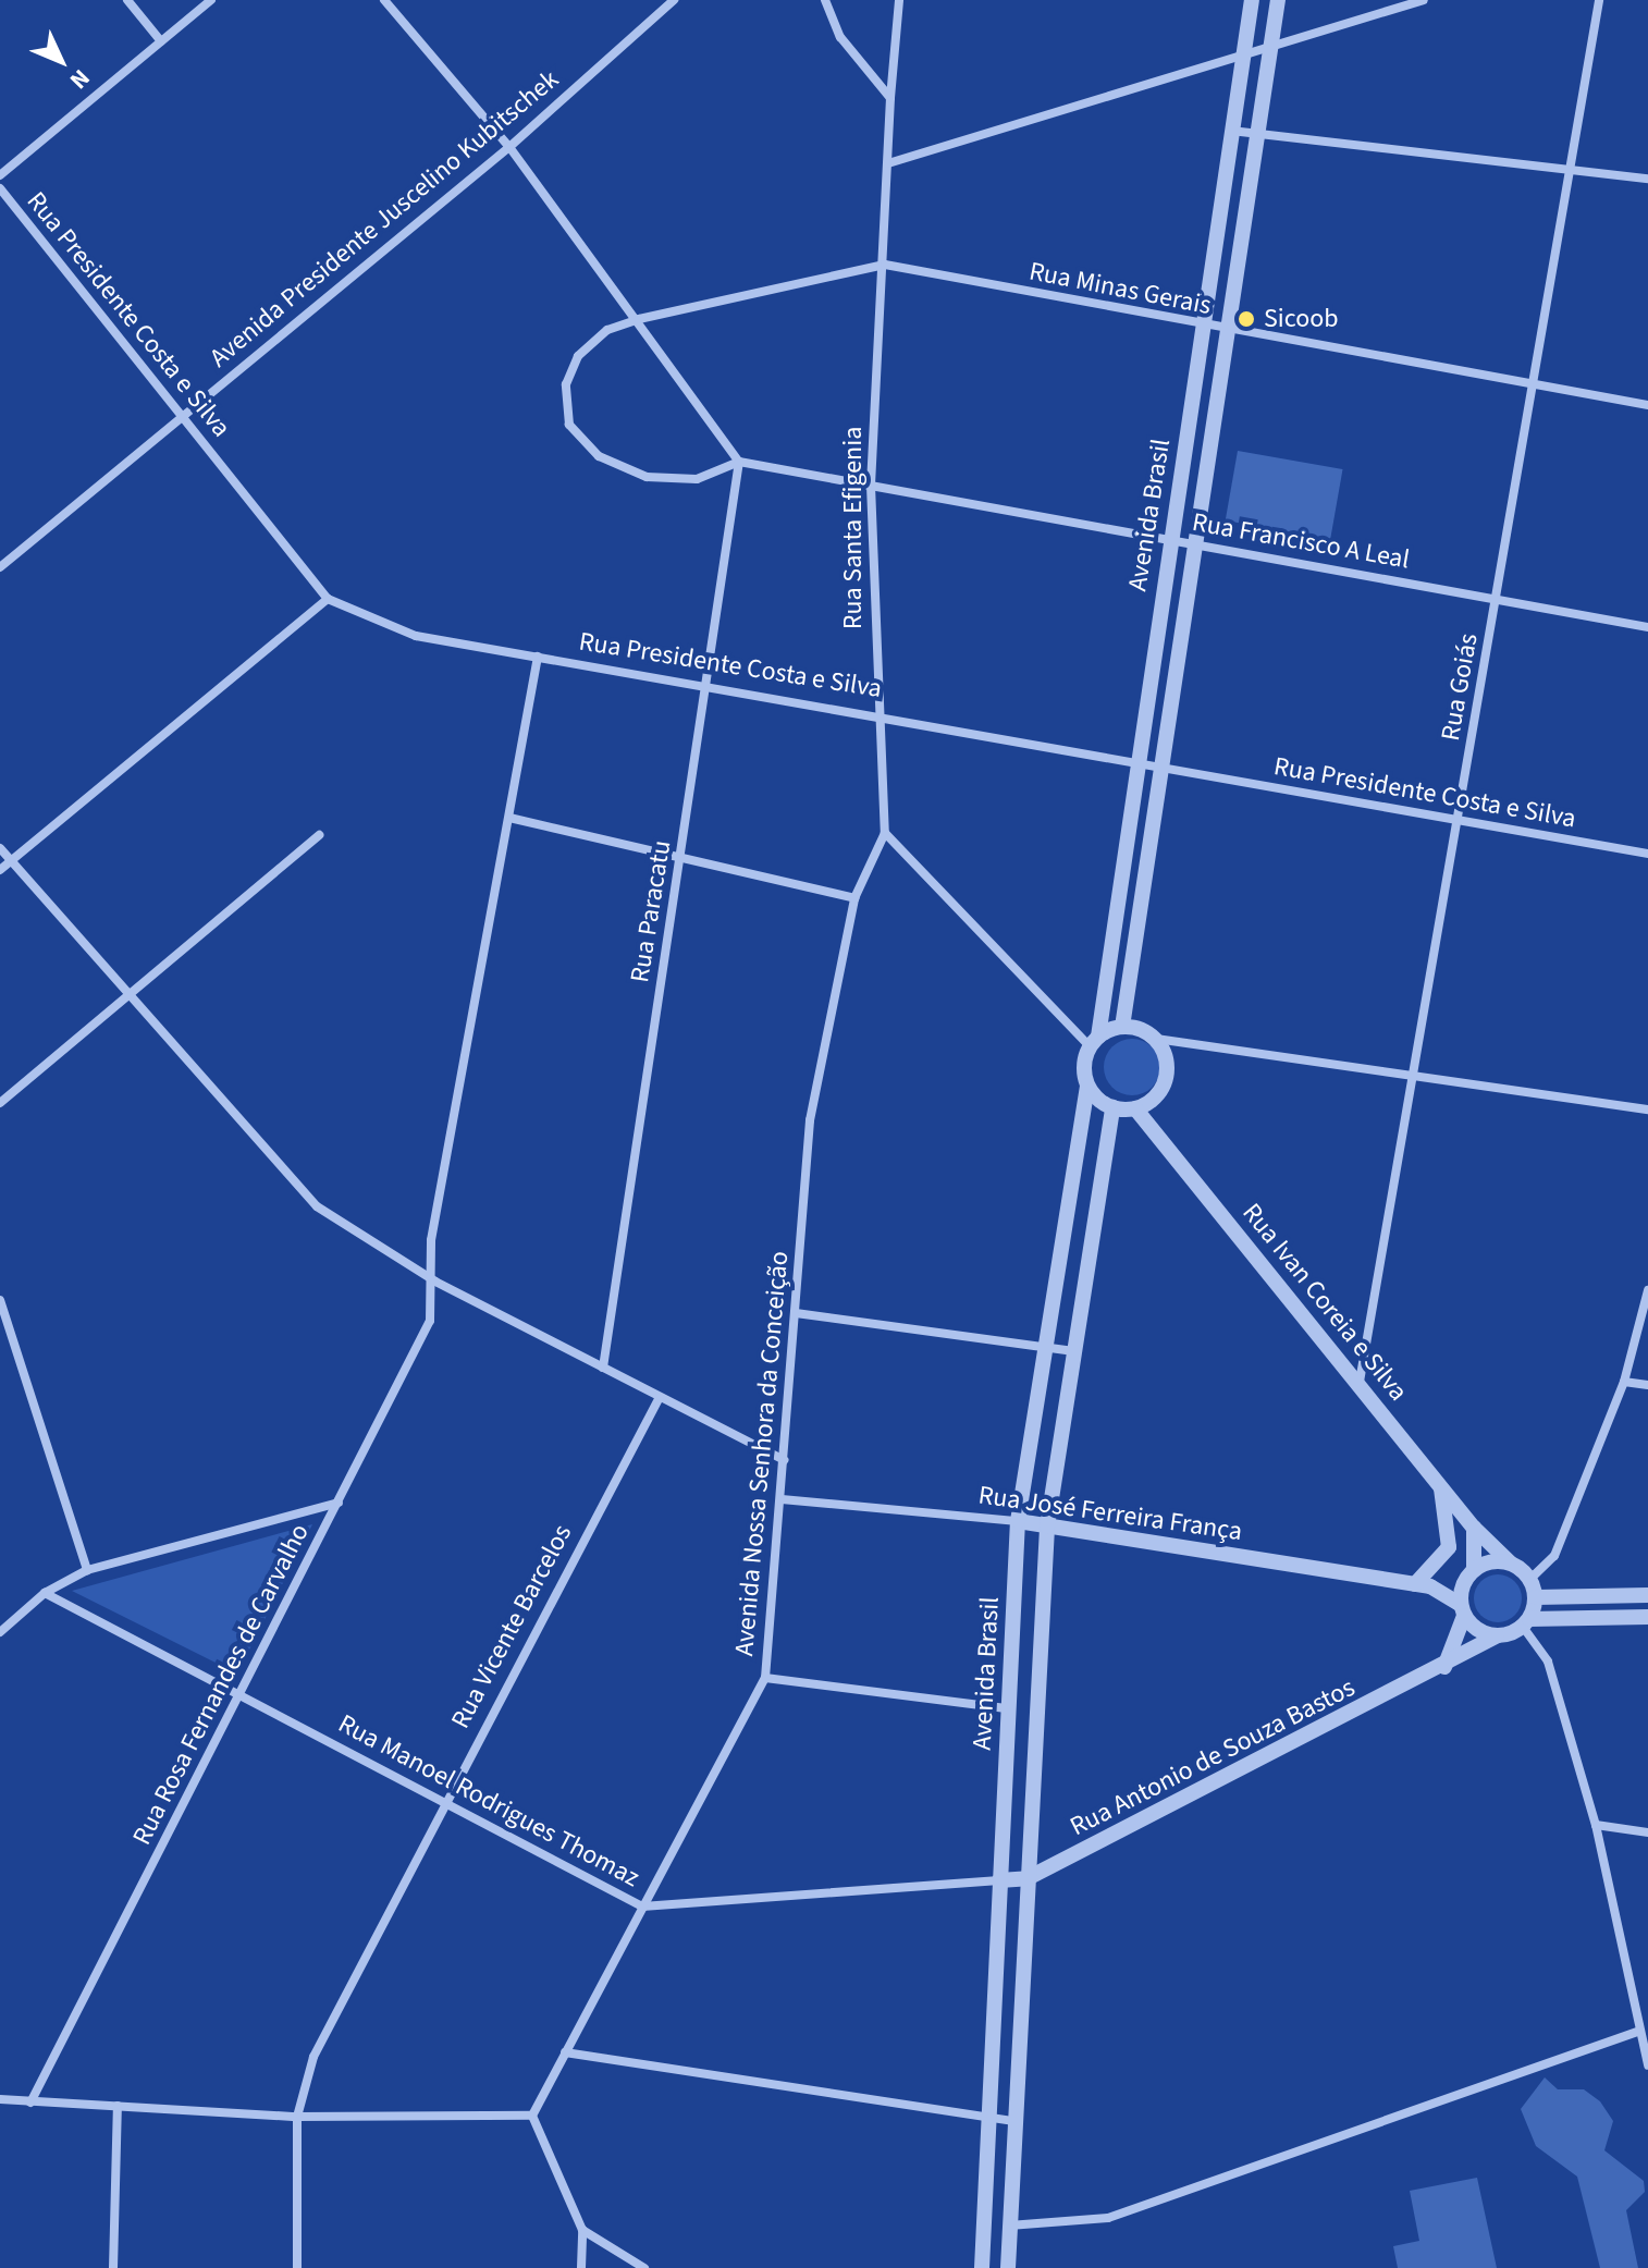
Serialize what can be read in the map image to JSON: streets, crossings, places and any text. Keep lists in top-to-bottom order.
{
  "streets": {
    "street": [
      "Avenida Presidente Juscelino Kubitschek",
      "Rua Minas Gerais",
      "Rua Presidente Costa e Silva",
      "Avenida Brasil",
      "Rua Santa Efigenia",
      "Rua Francisco A Leal",
      "Rua Goiás",
      "Rua Paracatu",
      "Rua Ivan Coreia e Silva",
      "Avenida Nossa Senhora da Conceição",
      "Rua José Ferreira França",
      "Rua Vicente Barcelos",
      "Rua Rosa Fernandes de Carvalho",
      "Rua Antonio de Souza Bastos",
      "Rua Manoel Rodrigues Thomaz"
    ]
  },
  "crossings": [
    ["Avenida Presidente Juscelino Kubitschek", "Rua Presidente Costa e Silva"],
    ["Rua Minas Gerais", "Avenida Brasil"],
    ["Rua Minas Gerais", "Rua Santa Efigenia"],
    ["Rua Minas Gerais", "Rua Francisco A Leal"],
    ["Rua Minas Gerais", "Rua Goiás"],
    ["Rua Minas Gerais", "Rua Paracatu"],
    ["Rua Presidente Costa e Silva", "Avenida Brasil"],
    ["Rua Presidente Costa e Silva", "Rua Santa Efigenia"],
    ["Rua Presidente Costa e Silva", "Rua Goiás"],
    ["Rua Presidente Costa e Silva", "Rua Paracatu"],
    ["Rua Presidente Costa e Silva", "Rua Rosa Fernandes de Carvalho"],
    ["Avenida Brasil", "Rua Francisco A Leal"],
    ["Avenida Brasil", "Rua Ivan Coreia e Silva"],
    ["Avenida Brasil", "Rua José Ferreira França"],
    ["Avenida Brasil", "Rua Antonio de Souza Bastos"],
    ["Avenida Brasil", "Rua Manoel Rodrigues Thomaz"],
    ["Rua Santa Efigenia", "Rua Francisco A Leal"],
    ["Rua Santa Efigenia", "Avenida Nossa Senhora da Conceição"],
    ["Rua Francisco A Leal", "Rua Goiás"],
    ["Rua Francisco A Leal", "Rua Paracatu"],
    ["Rua Goiás", "Rua Ivan Coreia e Silva"],
    ["Rua Ivan Coreia e Silva", "Rua José Ferreira França"],
    ["Rua Ivan Coreia e Silva", "Rua Antonio de Souza Bastos"],
    ["Avenida Nossa Senhora da Conceição", "Rua José Ferreira França"],
    ["Avenida Nossa Senhora da Conceição", "Rua Manoel Rodrigues Thomaz"],
    ["Rua José Ferreira França", "Rua Antonio de Souza Bastos"],
    ["Rua Vicente Barcelos", "Rua Manoel Rodrigues Thomaz"],
    ["Rua Rosa Fernandes de Carvalho", "Rua Manoel Rodrigues Thomaz"],
    ["Rua Antonio de Souza Bastos", "Rua Manoel Rodrigues Thomaz"]
  ],
  "places": ["Sicoob"],
  "north": "bottom right"
}
